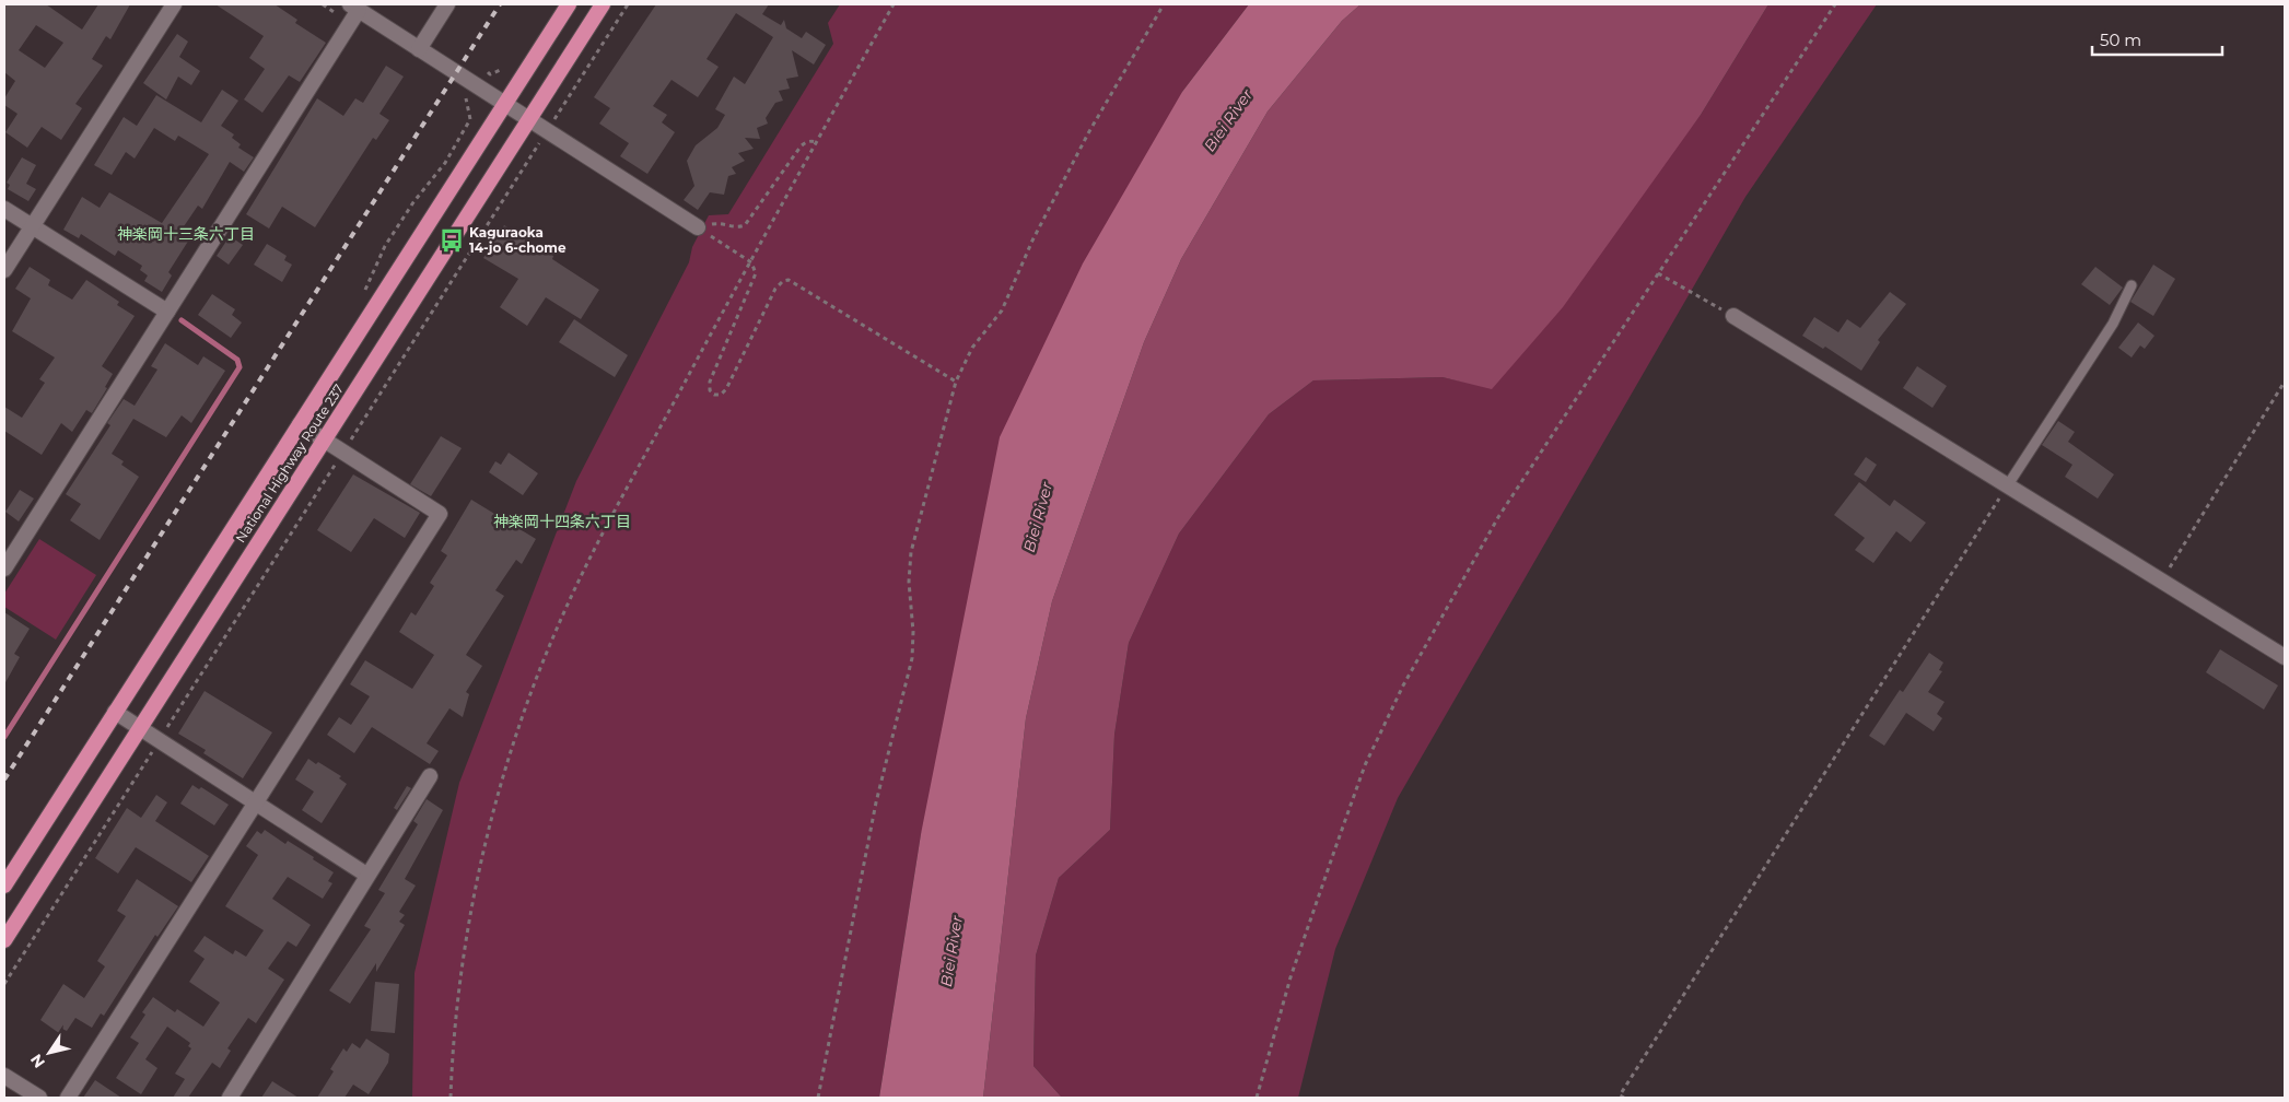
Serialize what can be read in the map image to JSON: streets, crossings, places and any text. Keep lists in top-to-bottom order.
{
  "streets": {
    "highway": ["National Highway Route 237"]
  },
  "districts": ["神楽岡十三条六丁目", "神楽岡十四条六丁目"],
  "water": ["Biei River"],
  "places": {
    "bus stop": ["Kaguraoka 14-jo 6-chome"]
  },
  "scale_bar": "50 m",
  "north": "bottom left"
}
